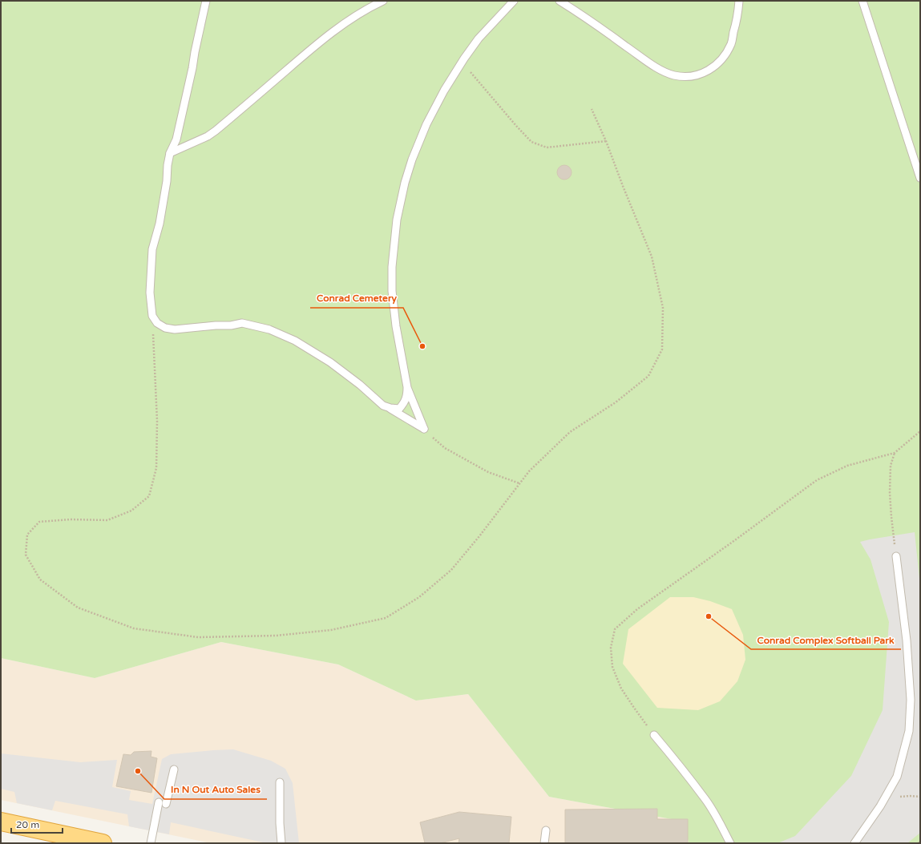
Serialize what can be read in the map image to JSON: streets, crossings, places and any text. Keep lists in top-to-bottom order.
{
  "places": ["Conrad Cemetery", "Conrad Complex Softball Park", "In N Out Auto Sales"],
  "scale_bar": "20 m"
}
